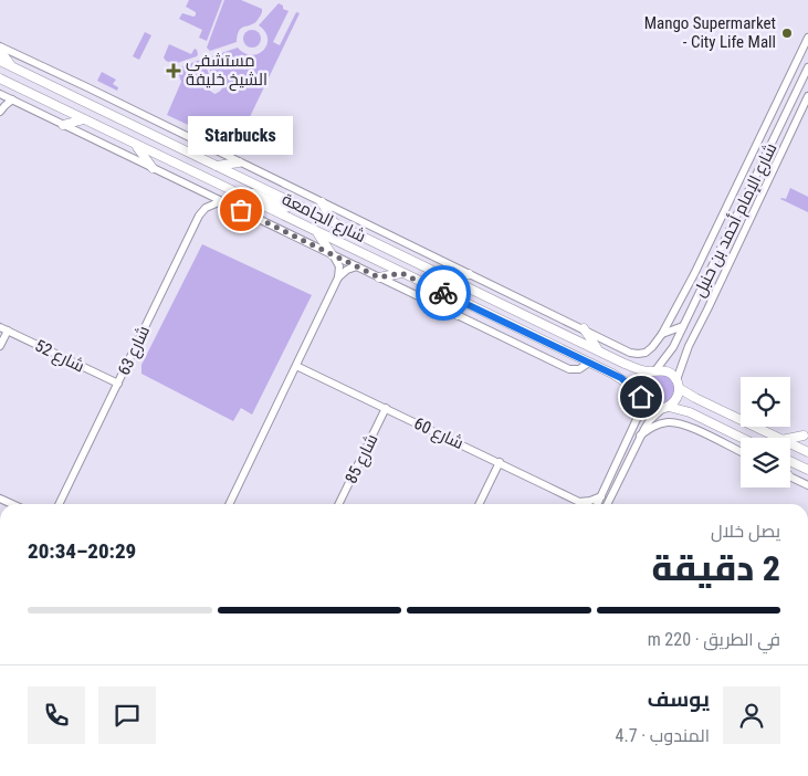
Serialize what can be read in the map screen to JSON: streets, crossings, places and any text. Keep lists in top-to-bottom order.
{
  "streets": {
    "main road": ["شارع الجامعة"],
    "street": [
      "شارع الإمام أحمد بن حنبل",
      "شارع 63",
      "شارع 52",
      "شارع 60",
      "شارع 85"
    ]
  },
  "crossings": [
    ["شارع الجامعة", "شارع الإمام أحمد بن حنبل"],
    ["شارع 63", "شارع 52"],
    ["شارع 60", "شارع 85"]
  ],
  "places": {
    "other": ["Mango Supermarket - City Life Mall", "Starbucks"],
    "health": ["مستشفى الشيخ خليفة"]
  },
  "page": {
    "bubble": "Starbucks",
    "heading": ["2 دقيقة", "يصل خلال", "20:29–20:34"],
    "panel": ["يوسف", "المندوب · 4.7"],
    "bar": "في الطريق · 220 m"
  }
}
